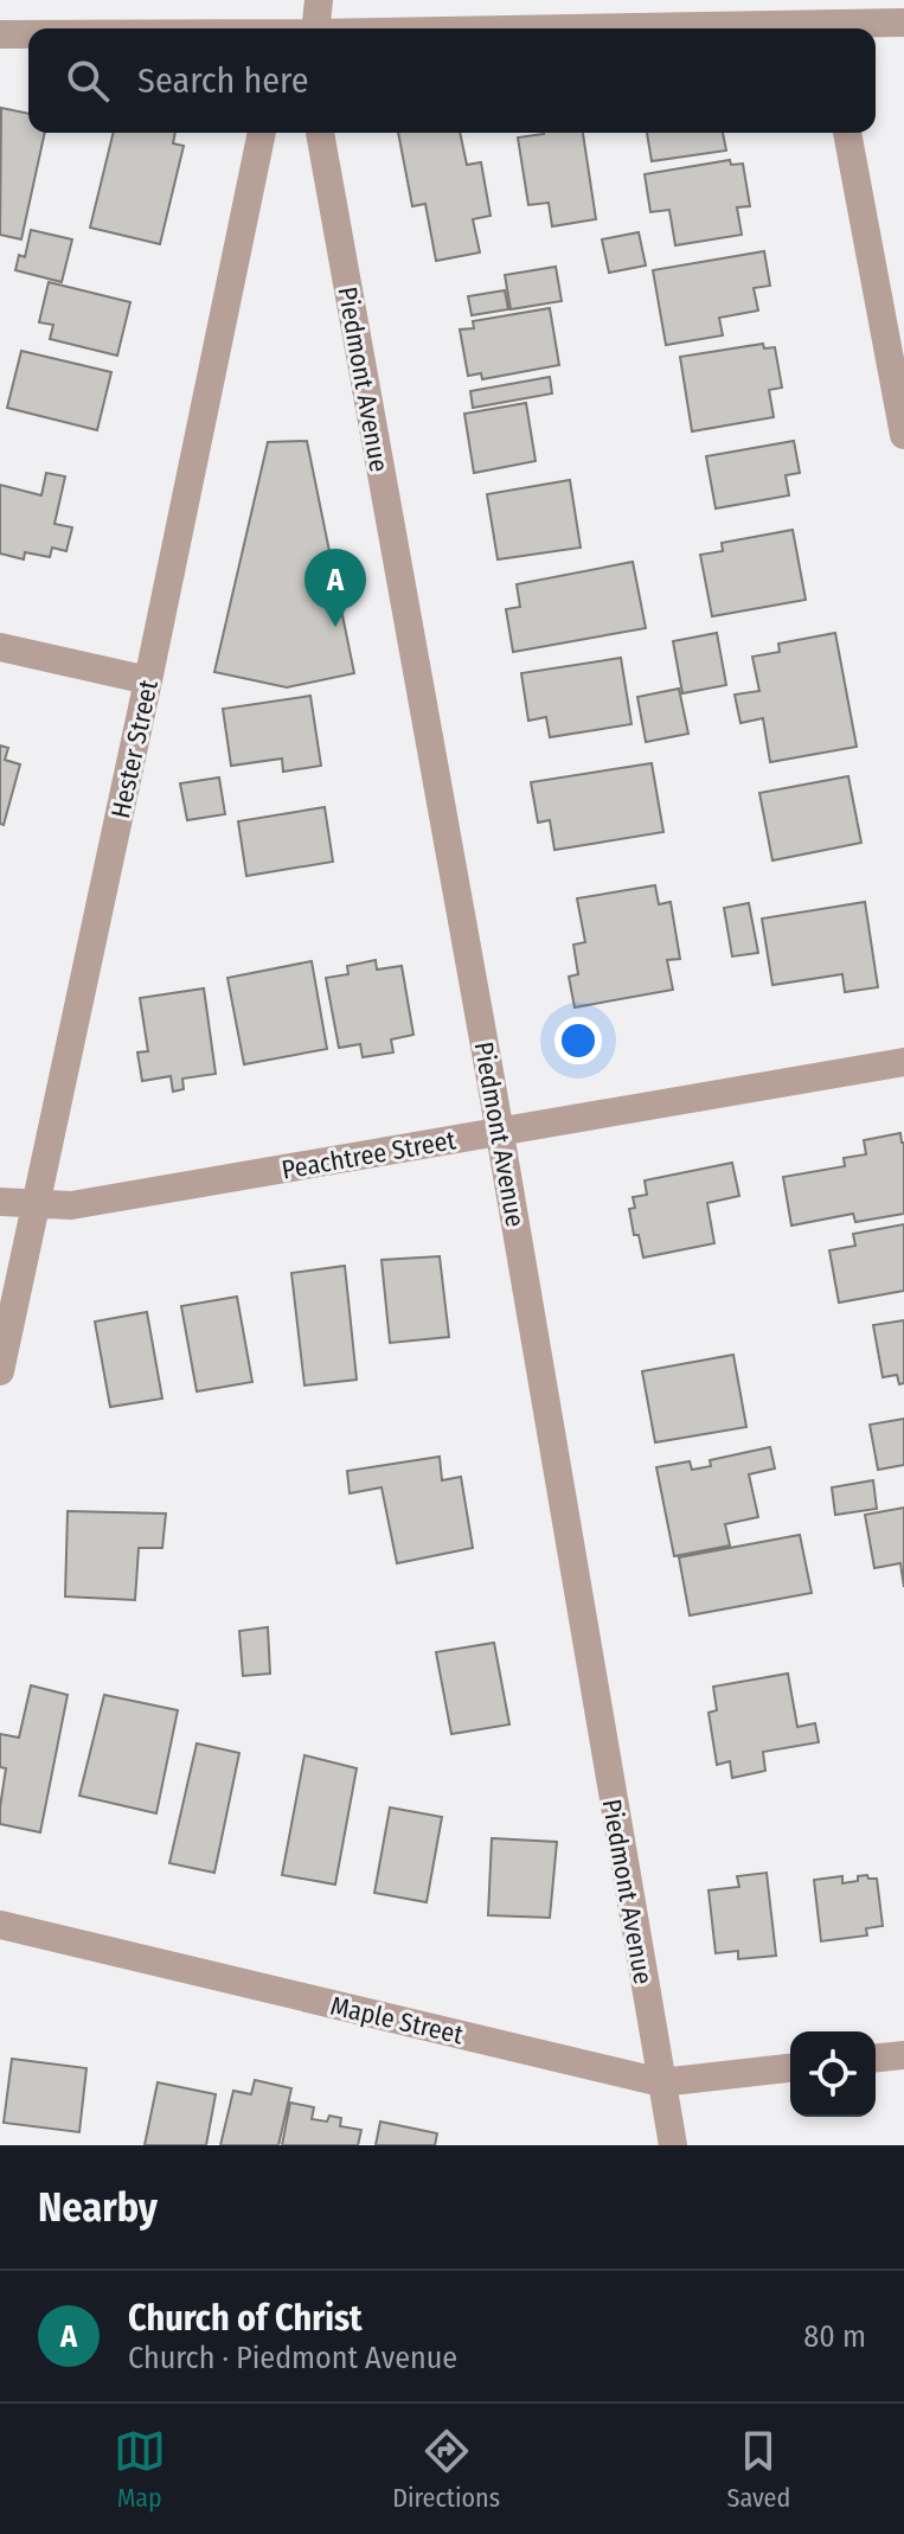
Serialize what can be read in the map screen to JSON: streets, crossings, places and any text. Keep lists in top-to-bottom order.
{
  "streets": {
    "street": [
      "Piedmont Avenue",
      "Hester Street",
      "Peachtree Street",
      "Maple Street"
    ]
  },
  "crossings": [
    ["Piedmont Avenue", "Peachtree Street"],
    ["Piedmont Avenue", "Maple Street"],
    ["Hester Street", "Peachtree Street"]
  ],
  "page": {
    "search": "Search here",
    "pins": "A",
    "heading": "Nearby",
    "list": [
      {
        "mark": "A",
        "name": "Church of Christ",
        "note": "Church · Piedmont Avenue",
        "value": "80 m"
      }
    ],
    "nav": ["Map", "Directions", "Saved"]
  }
}
